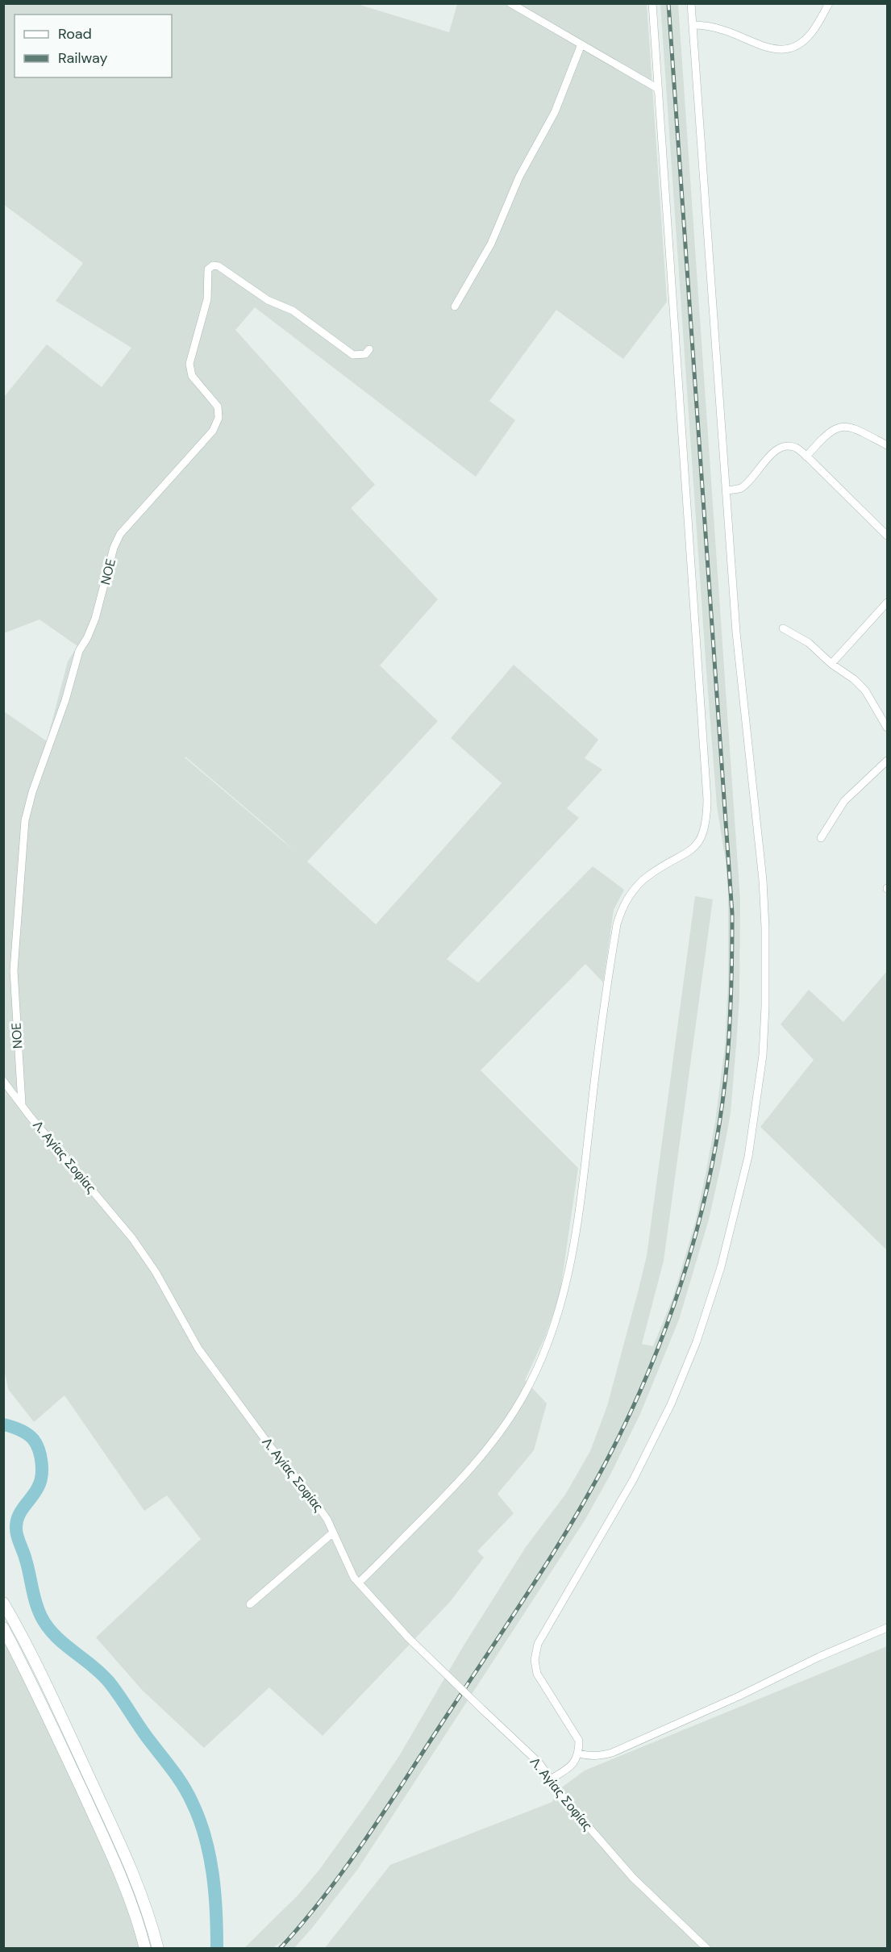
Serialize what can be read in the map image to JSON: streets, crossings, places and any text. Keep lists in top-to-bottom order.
{
  "streets": {
    "street": ["NOE", "Λ. Αγίας Σοφίας"]
  },
  "crossings": [
    ["NOE", "Λ. Αγίας Σοφίας"]
  ],
  "legend": ["Road", "Railway"]
}
